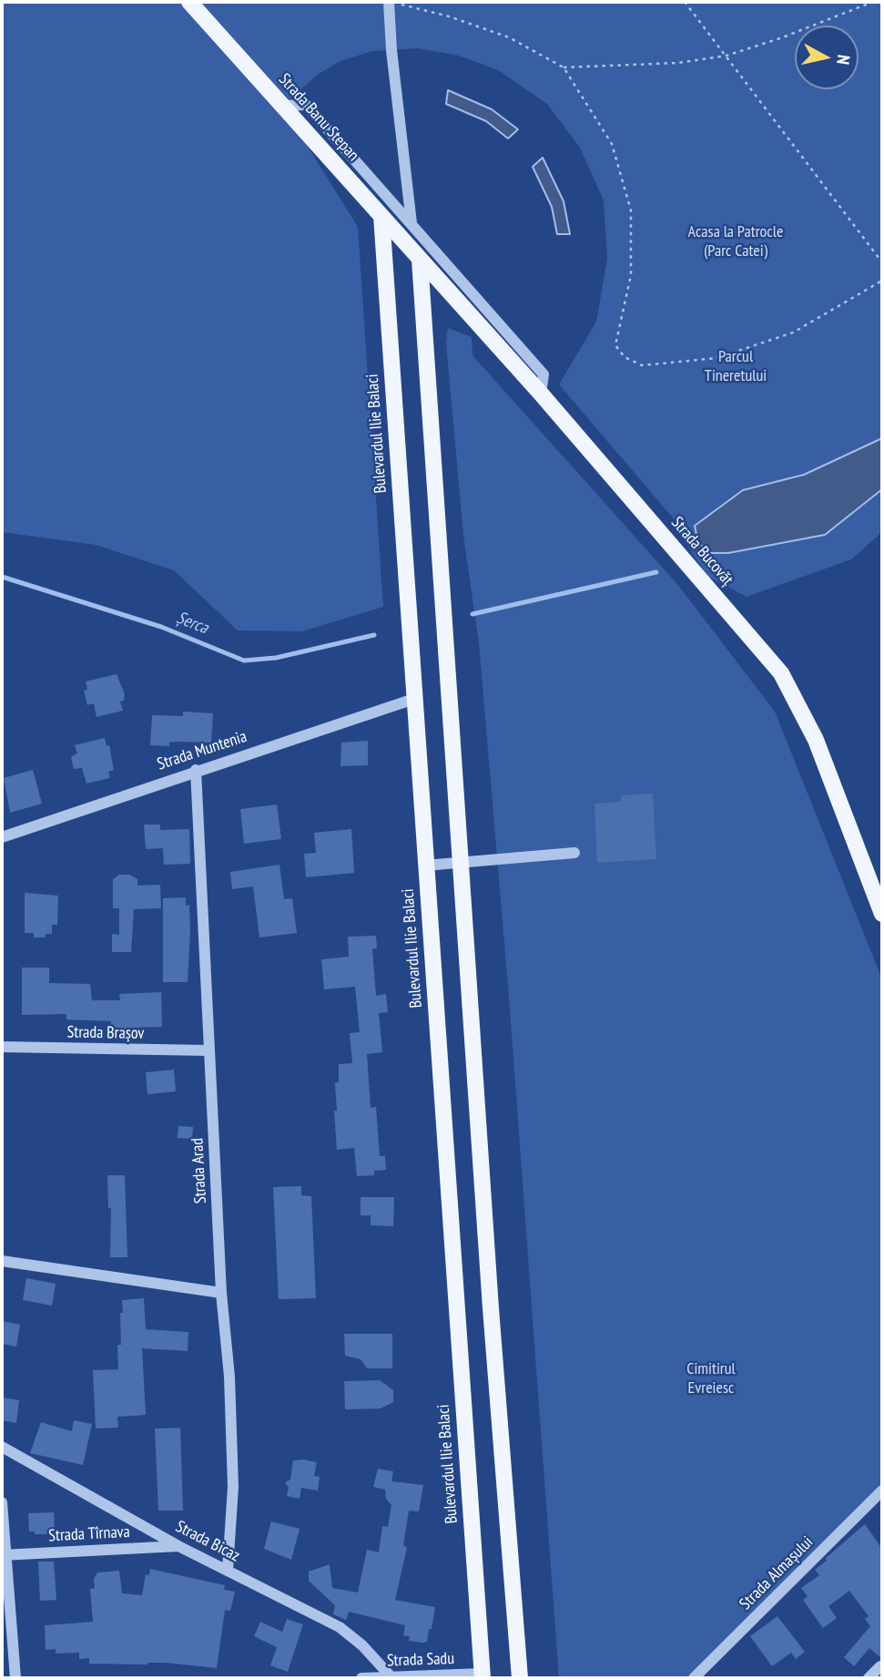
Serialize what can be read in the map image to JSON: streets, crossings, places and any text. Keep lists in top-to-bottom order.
{
  "streets": {
    "main road": ["Strada Banu Stepan", "Bulevardul Ilie Balaci", "Strada Bucovăț"],
    "street": [
      "Strada Muntenia",
      "Strada Brașov",
      "Strada Arad",
      "Strada Tîrnava",
      "Strada Bicaz",
      "Strada Almașului",
      "Strada Sadu"
    ]
  },
  "crossings": [
    ["Strada Banu Stepan", "Bulevardul Ilie Balaci"],
    ["Strada Banu Stepan", "Strada Bucovăț"],
    ["Bulevardul Ilie Balaci", "Strada Muntenia"],
    ["Bulevardul Ilie Balaci", "Strada Sadu"],
    ["Strada Muntenia", "Strada Arad"],
    ["Strada Brașov", "Strada Arad"],
    ["Strada Arad", "Strada Bicaz"],
    ["Strada Tîrnava", "Strada Bicaz"],
    ["Strada Bicaz", "Strada Sadu"]
  ],
  "water": ["Șerca"],
  "parks": ["Acasa la Patrocle (Parc Catei)", "Parcul Tineretului", "Cimitirul Evreiesc"],
  "north": "right"
}
